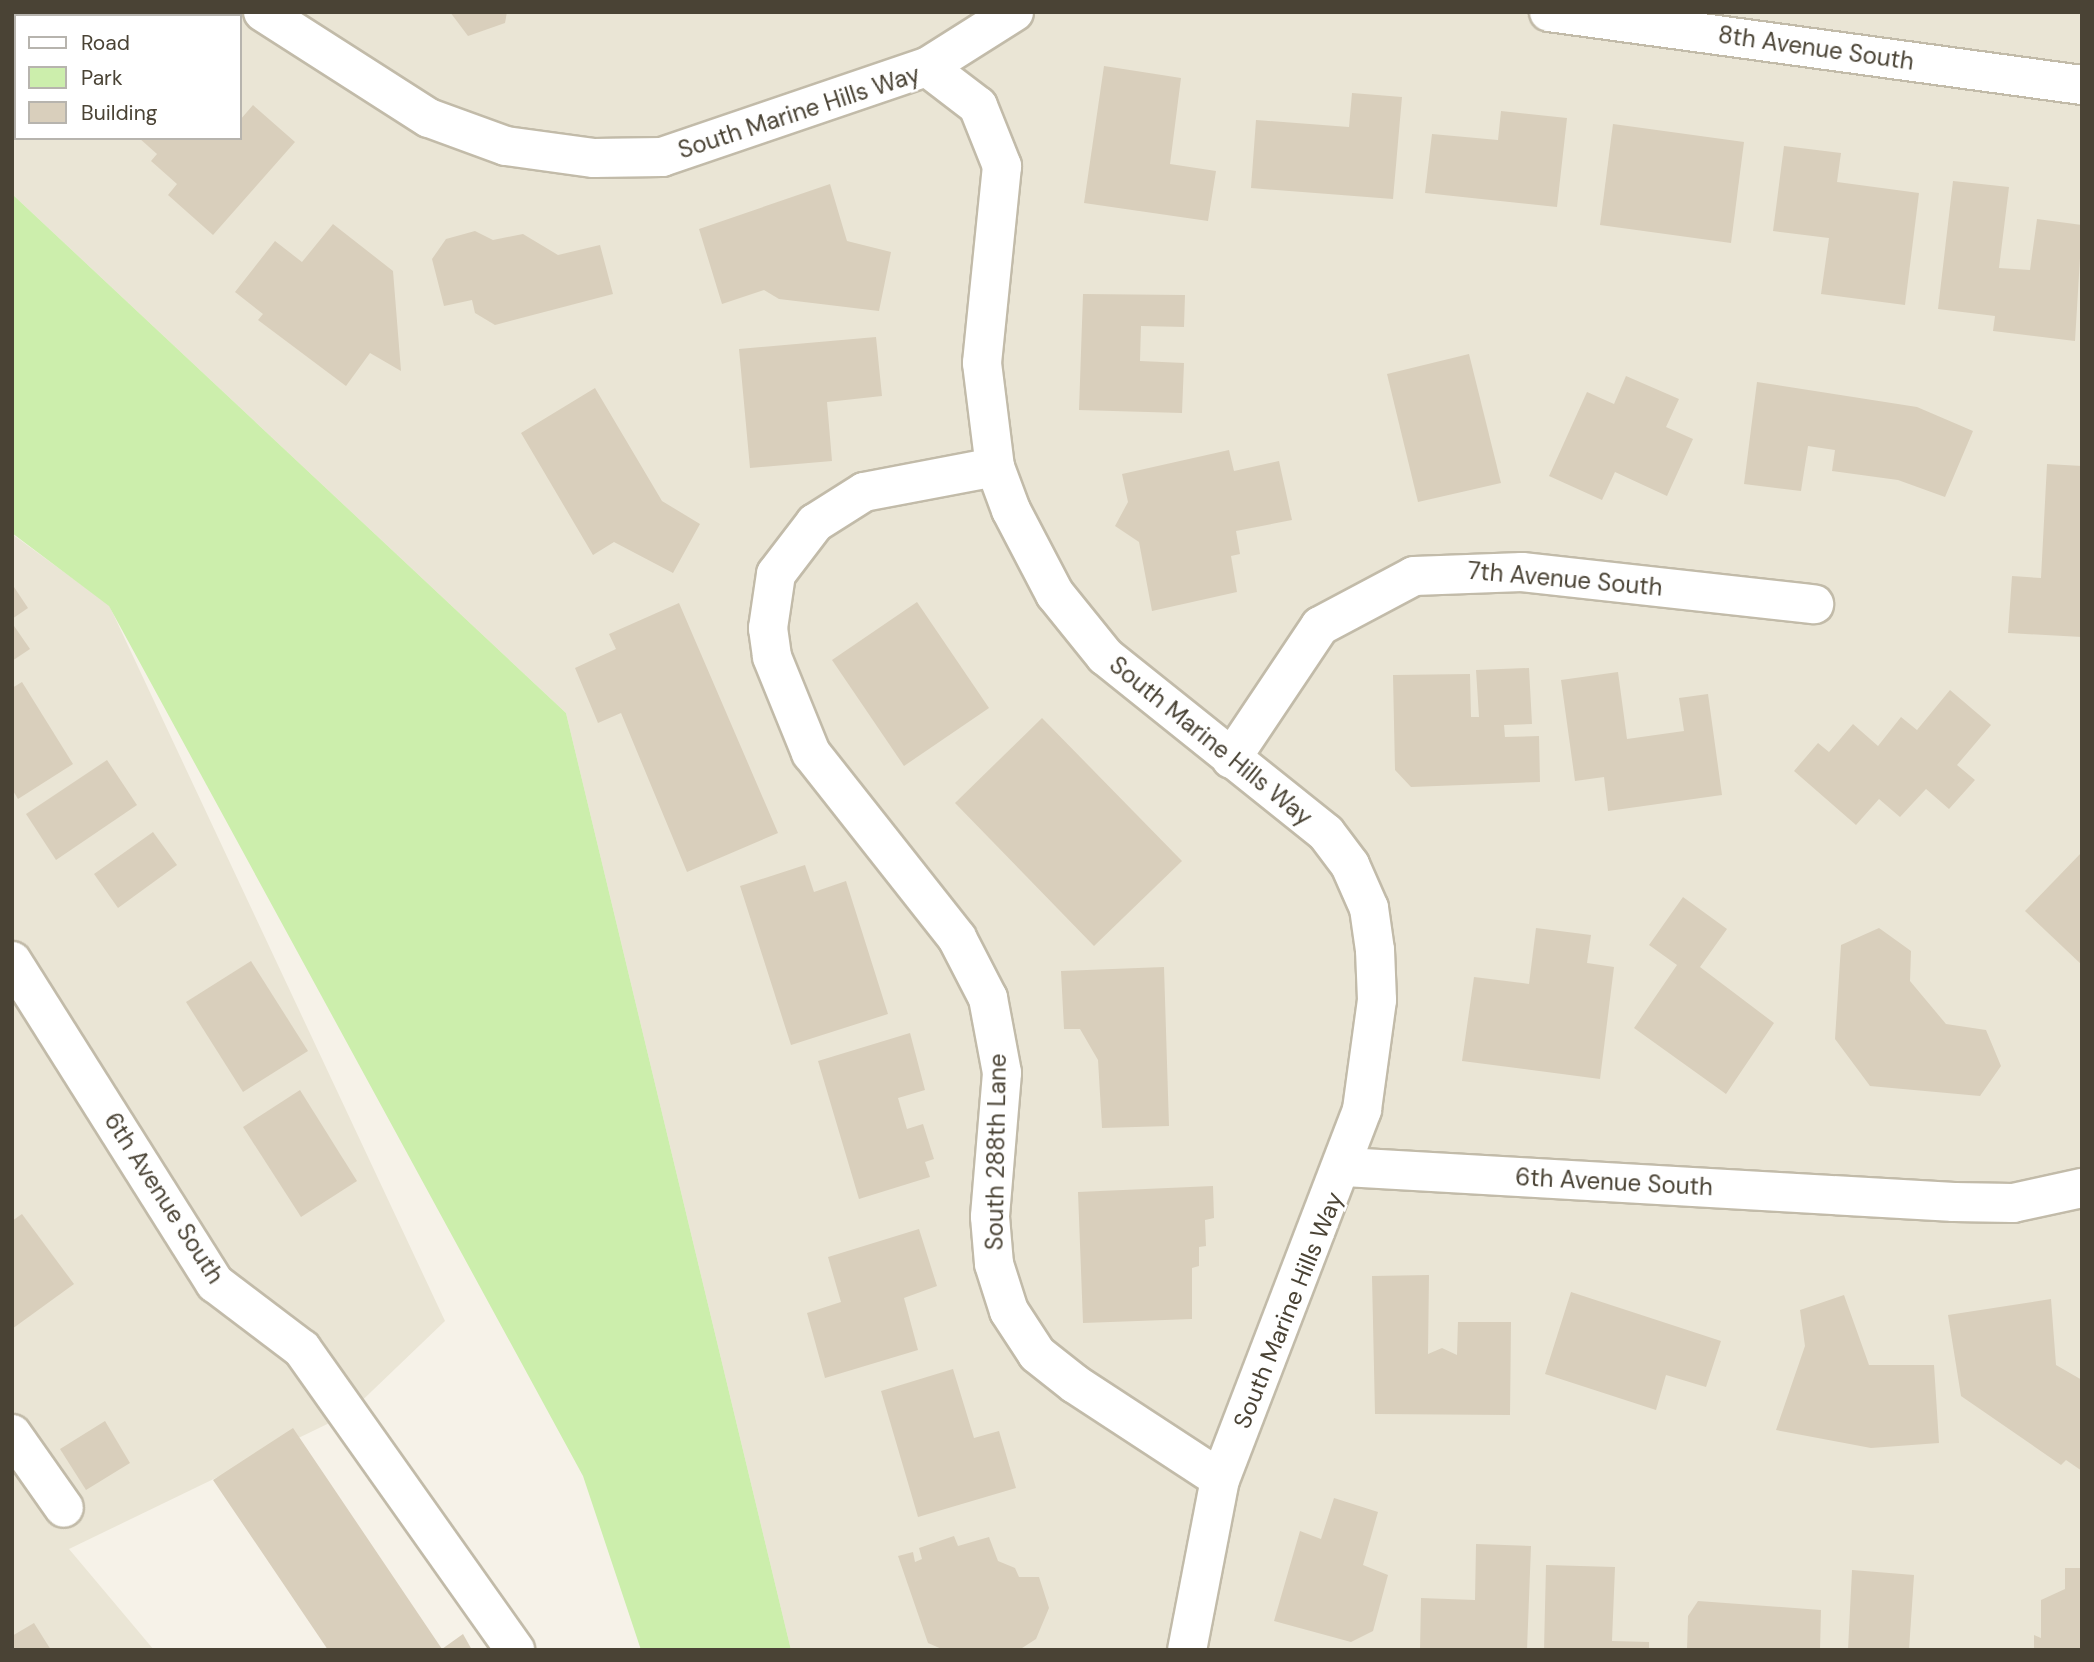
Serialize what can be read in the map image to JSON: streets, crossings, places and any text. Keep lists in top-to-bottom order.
{
  "streets": {
    "street": [
      "8th Avenue South",
      "South Marine Hills Way",
      "7th Avenue South",
      "South 288th Lane",
      "6th Avenue South"
    ]
  },
  "crossings": [
    ["South Marine Hills Way", "7th Avenue South"],
    ["South Marine Hills Way", "South 288th Lane"],
    ["South Marine Hills Way", "6th Avenue South"]
  ],
  "legend": ["Road", "Park", "Building"]
}
